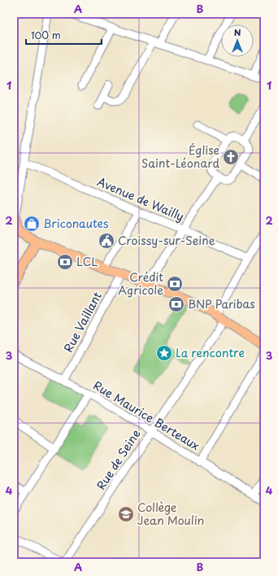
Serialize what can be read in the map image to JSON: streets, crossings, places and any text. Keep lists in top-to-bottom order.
{
  "streets": {
    "street": [
      "Avenue de Wailly",
      "Rue Vaillant",
      "Rue Maurice Berteaux",
      "Rue de Seine"
    ]
  },
  "crossings": [
    ["Rue Vaillant", "Rue Maurice Berteaux"],
    ["Rue Maurice Berteaux", "Rue de Seine"]
  ],
  "places": {
    "church": ["Église Saint-Léonard"],
    "shop": ["Briconautes"],
    "public building": ["Croissy-sur-Seine"],
    "bank": ["LCL", "Crédit Agricole", "BNP Paribas"],
    "place": ["La rencontre"],
    "school or university": ["Collège Jean Moulin"]
  },
  "scale_bar": "100 m",
  "north": "top",
  "grid": {
    "columns": ["A", "B"],
    "rows": [
      "1",
      "2",
      "3",
      "4"
    ]
  }
}
